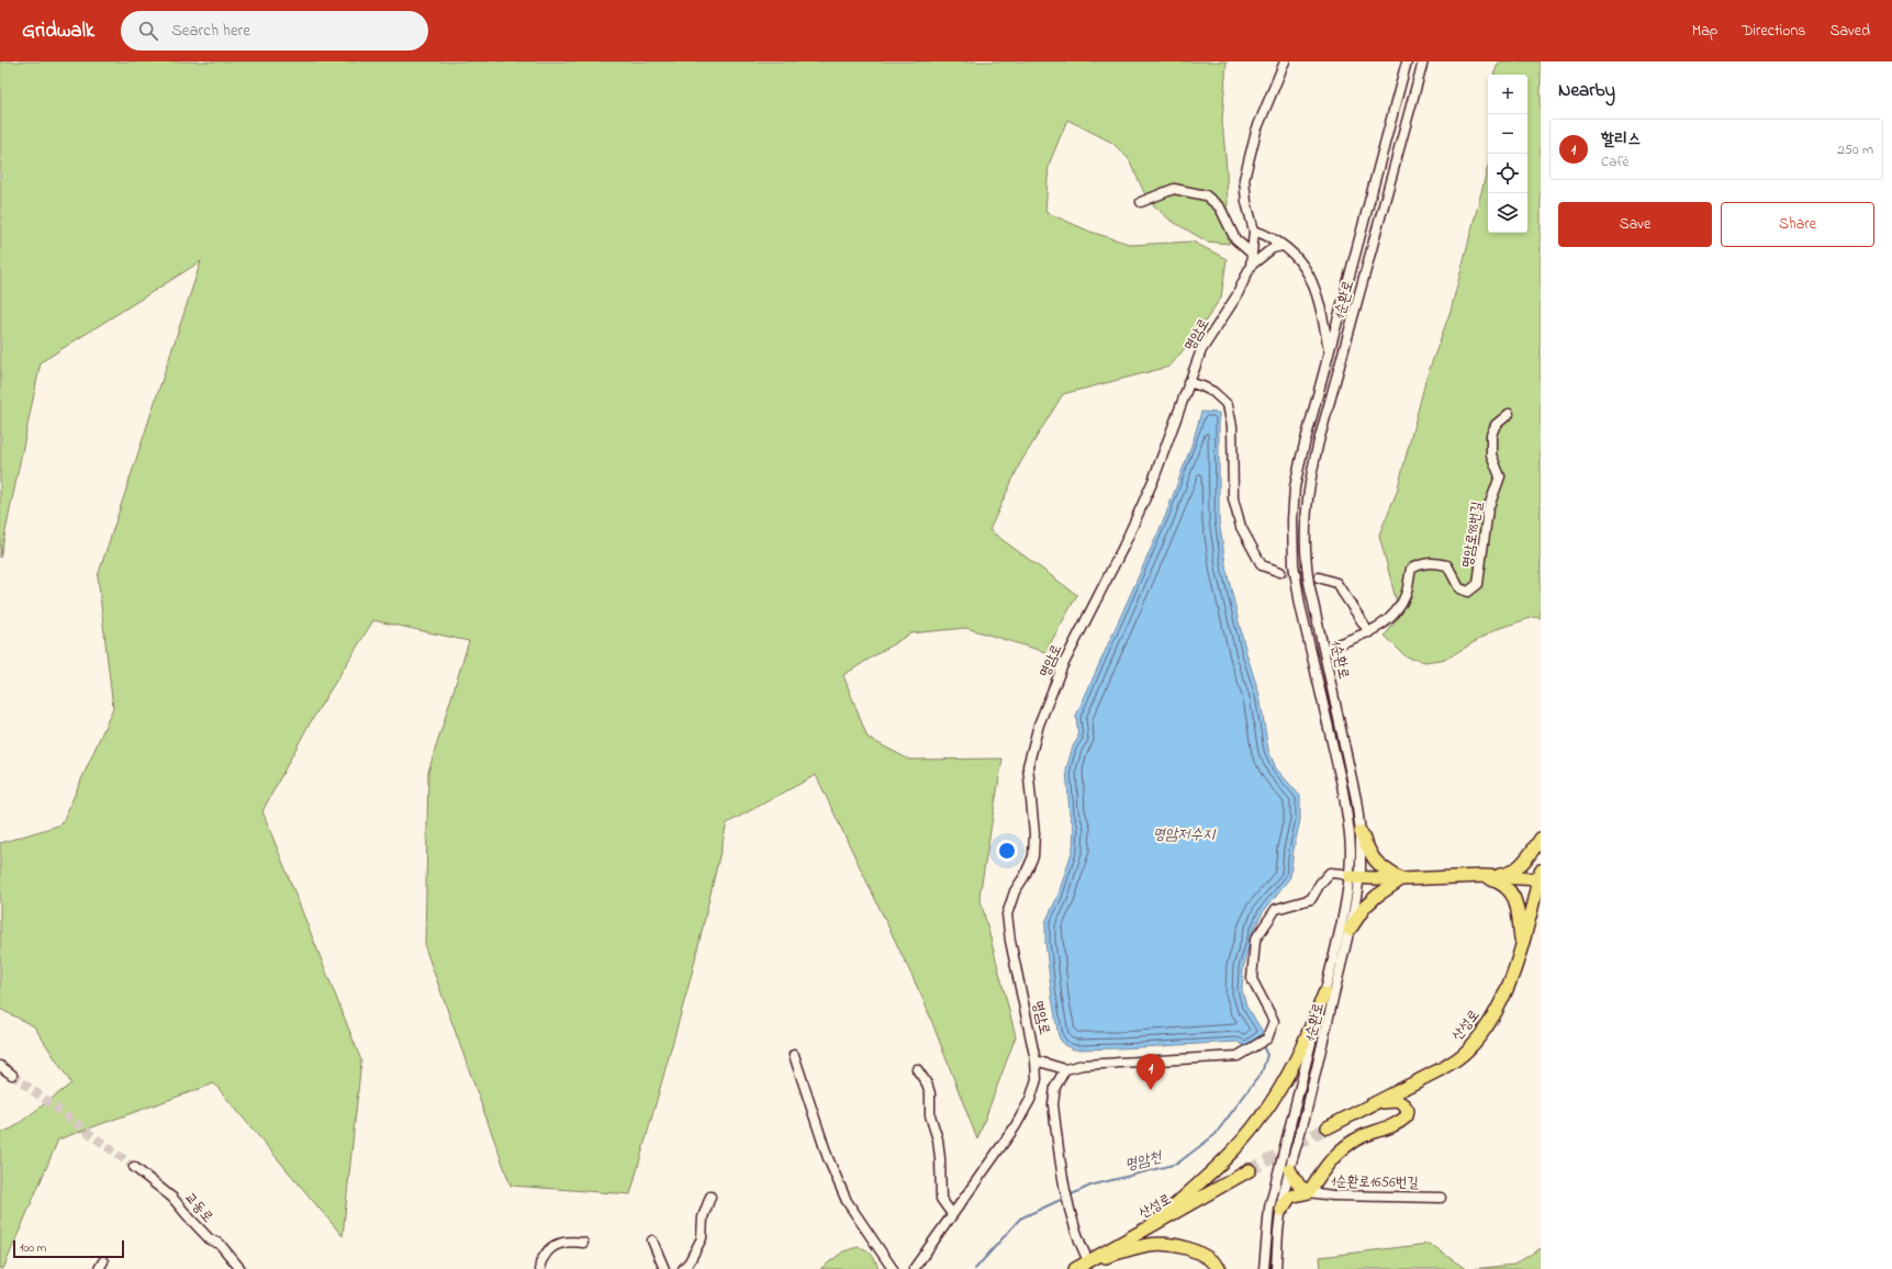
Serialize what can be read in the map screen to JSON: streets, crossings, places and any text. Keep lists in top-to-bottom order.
{
  "streets": {
    "main road": ["산성로"],
    "street": [
      "1순환로",
      "명암로",
      "명암로98번길",
      "1순환로1656번길",
      "교동로"
    ]
  },
  "water": ["명암저수지", "명암천"],
  "scale_bar": "100 m",
  "page": {
    "header": "Gridwalk",
    "search": "Search here",
    "nav": ["Map", "Directions", "Saved"],
    "heading": "Nearby",
    "map_buttons": ["+", "−"],
    "list": [
      {
        "mark": "1",
        "name": "할리스",
        "note": "Café",
        "value": "250 m"
      }
    ],
    "buttons": ["Save", "Share"],
    "pins": "1",
    "scale": "100 m"
  }
}
